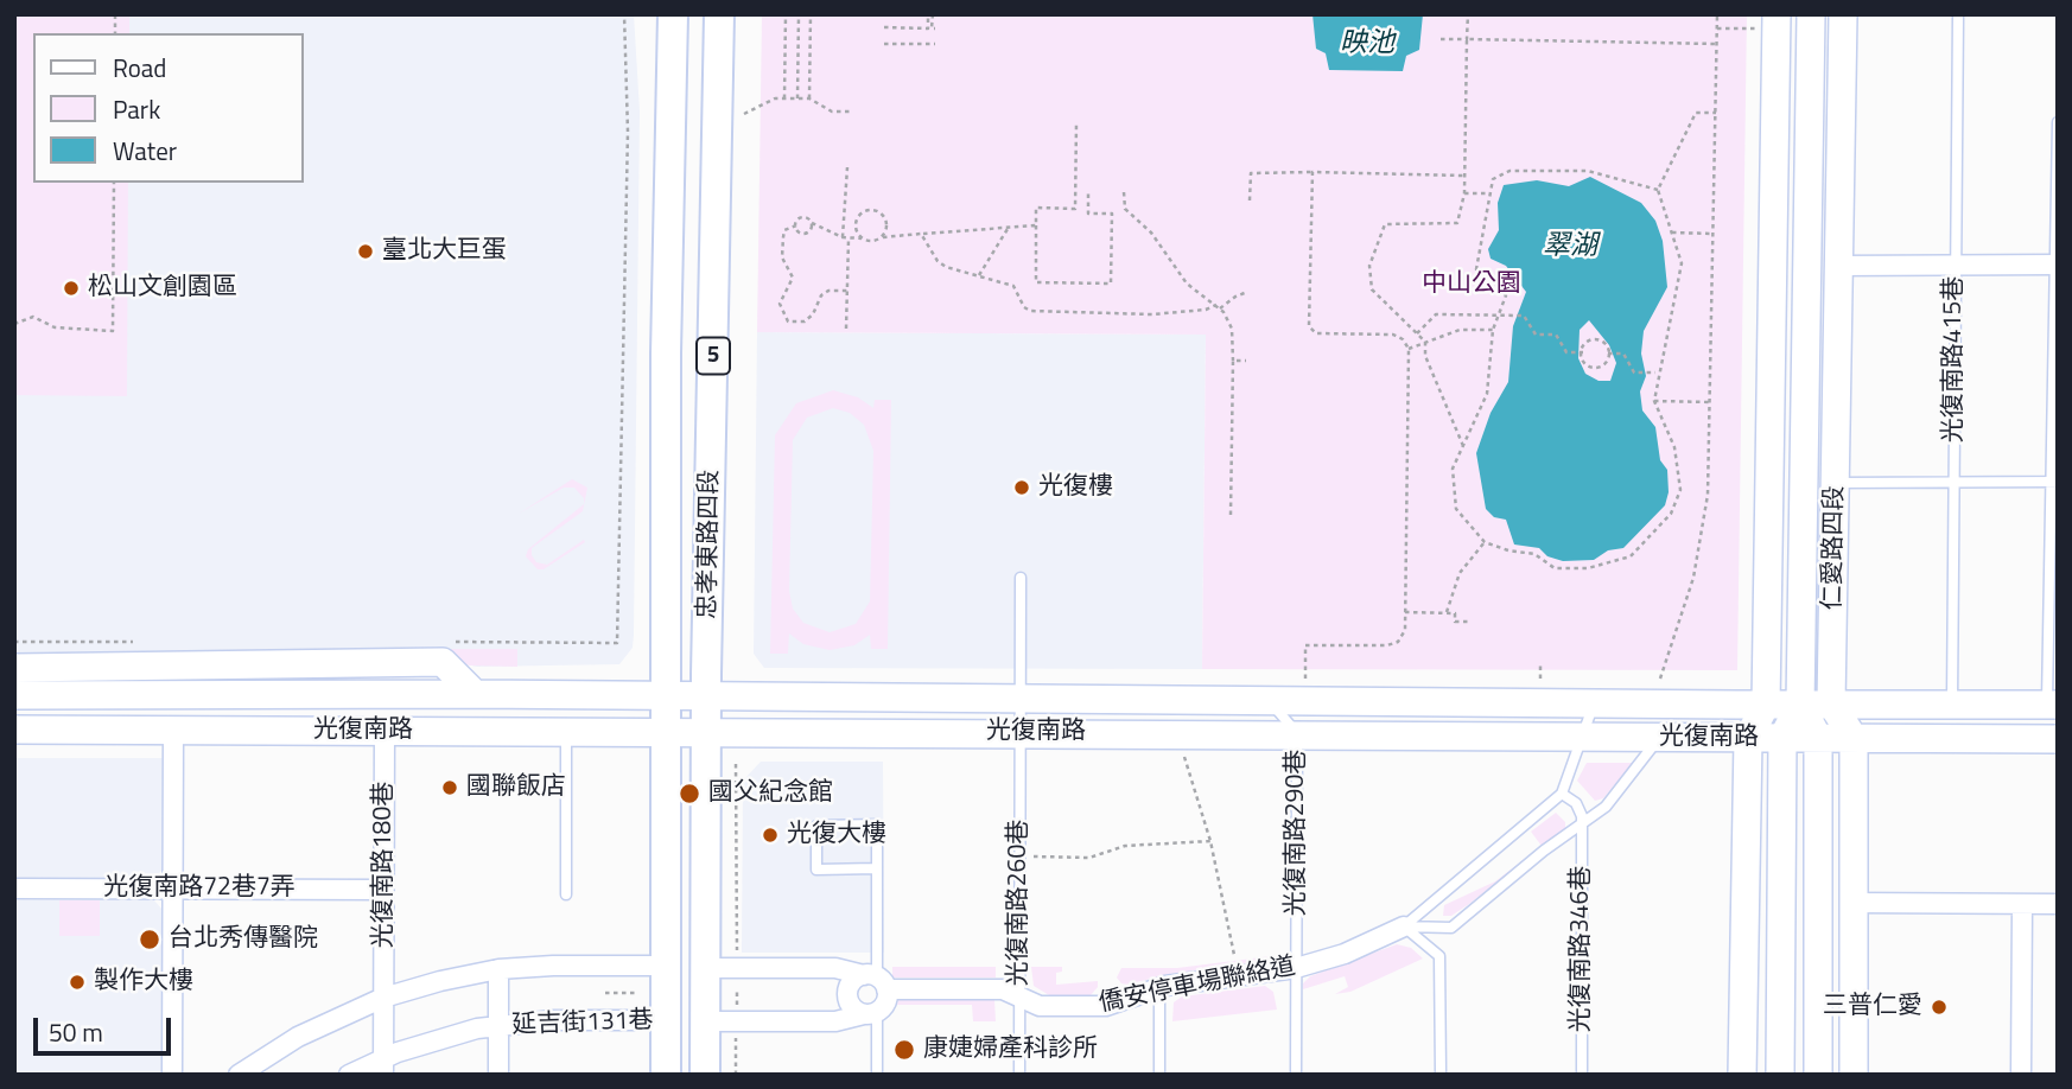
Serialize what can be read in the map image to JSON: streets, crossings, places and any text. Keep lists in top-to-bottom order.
{
  "streets": {
    "main road": [
      "5",
      "忠孝東路四段",
      "仁愛路四段",
      "光復南路"
    ],
    "street": [
      "光復南路180巷",
      "光復南路72巷7弄",
      "僑安停車場聯絡道",
      "延吉街131巷"
    ],
    "lane": [
      "光復南路415巷",
      "光復南路290巷",
      "光復南路260巷",
      "光復南路346巷"
    ]
  },
  "crossings": [
    ["光復南路415巷", "光復南路"],
    ["忠孝東路四段", "光復南路"],
    ["忠孝東路四段", "僑安停車場聯絡道"],
    ["忠孝東路四段", "延吉街131巷"],
    ["仁愛路四段", "光復南路"],
    ["光復南路", "光復南路290巷"],
    ["光復南路", "光復南路180巷"],
    ["光復南路", "光復南路260巷"],
    ["光復南路", "僑安停車場聯絡道"],
    ["光復南路290巷", "僑安停車場聯絡道"],
    ["光復南路180巷", "光復南路72巷7弄"],
    ["光復南路260巷", "僑安停車場聯絡道"],
    ["光復南路346巷", "僑安停車場聯絡道"]
  ],
  "water": ["映池", "翠湖"],
  "parks": ["中山公園"],
  "places": [
    "臺北大巨蛋",
    "松山文創園區",
    "光復樓",
    "國聯飯店",
    "國父紀念館",
    "光復大樓",
    "台北秀傳醫院",
    "製作大樓",
    "三普仁愛",
    "康婕婦產科診所"
  ],
  "legend": ["Road", "Park", "Water"],
  "scale_bar": "50 m"
}
